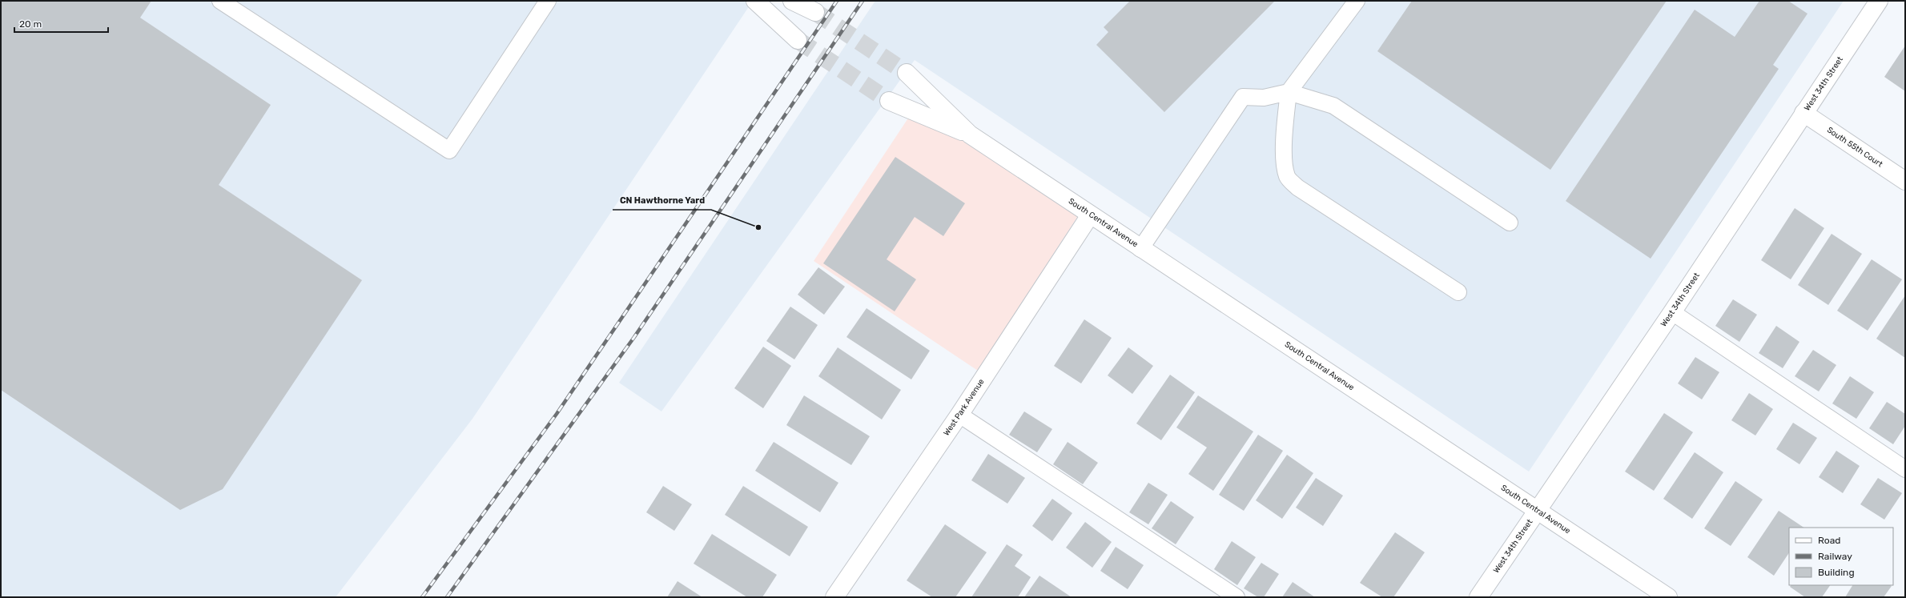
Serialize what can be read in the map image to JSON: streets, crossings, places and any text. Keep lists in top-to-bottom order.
{
  "streets": {
    "street": [
      "West 34th Street",
      "South 55th Court",
      "South Central Avenue",
      "West Park Avenue"
    ]
  },
  "crossings": [
    ["West 34th Street", "South 55th Court"],
    ["West 34th Street", "South Central Avenue"],
    ["South Central Avenue", "West Park Avenue"]
  ],
  "places": ["CN Hawthorne Yard"],
  "legend": ["Road", "Railway", "Building"],
  "scale_bar": "20 m"
}
